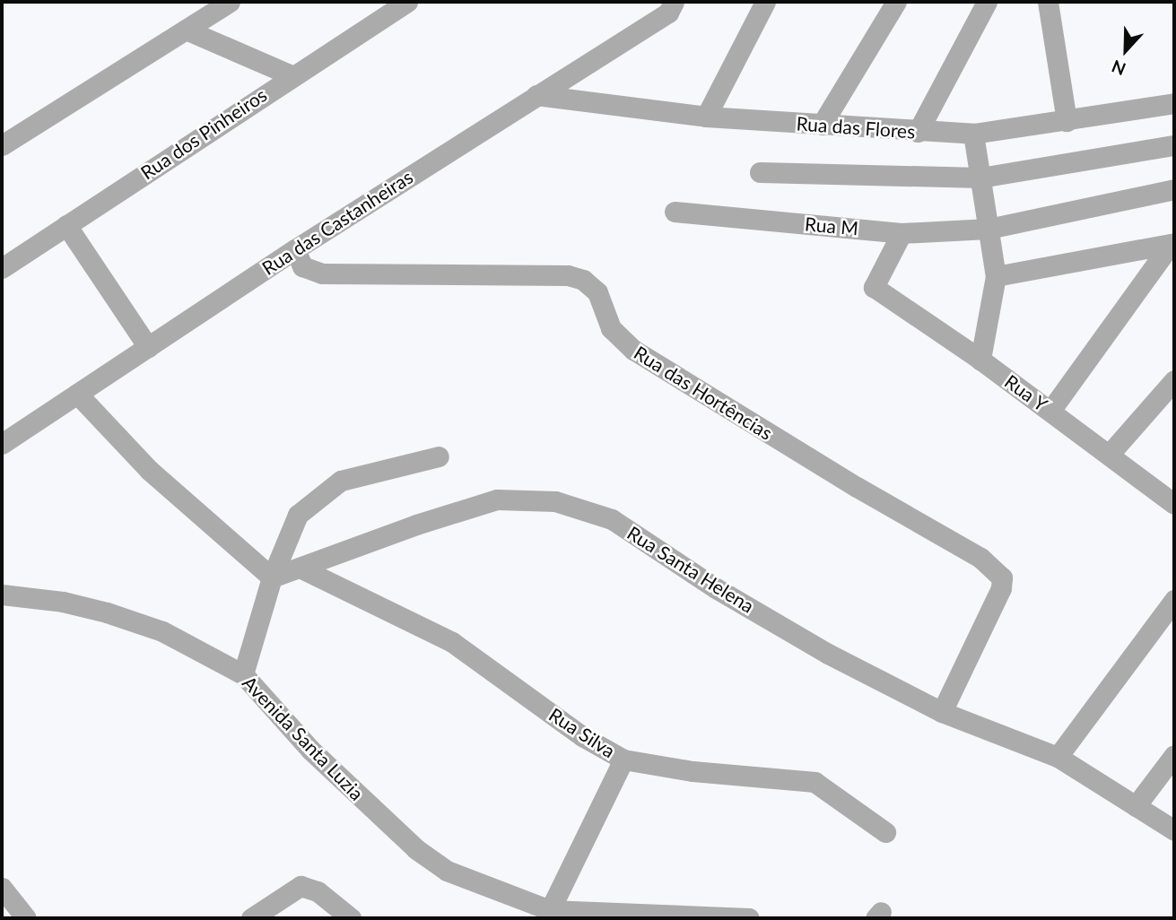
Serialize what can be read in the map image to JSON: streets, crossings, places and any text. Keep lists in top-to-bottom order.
{
  "streets": {
    "street": [
      "Rua das Flores",
      "Rua dos Pinheiros",
      "Rua das Castanheiras",
      "Rua M",
      "Rua das Hortências",
      "Rua Y",
      "Rua Santa Helena",
      "Rua Silva",
      "Avenida Santa Luzia"
    ]
  },
  "crossings": [
    ["Rua das Flores", "Rua das Castanheiras"],
    ["Rua das Castanheiras", "Rua das Hortências"],
    ["Rua M", "Rua Y"],
    ["Rua das Hortências", "Rua Santa Helena"],
    ["Rua Santa Helena", "Rua Silva"]
  ],
  "north": "bottom"
}
